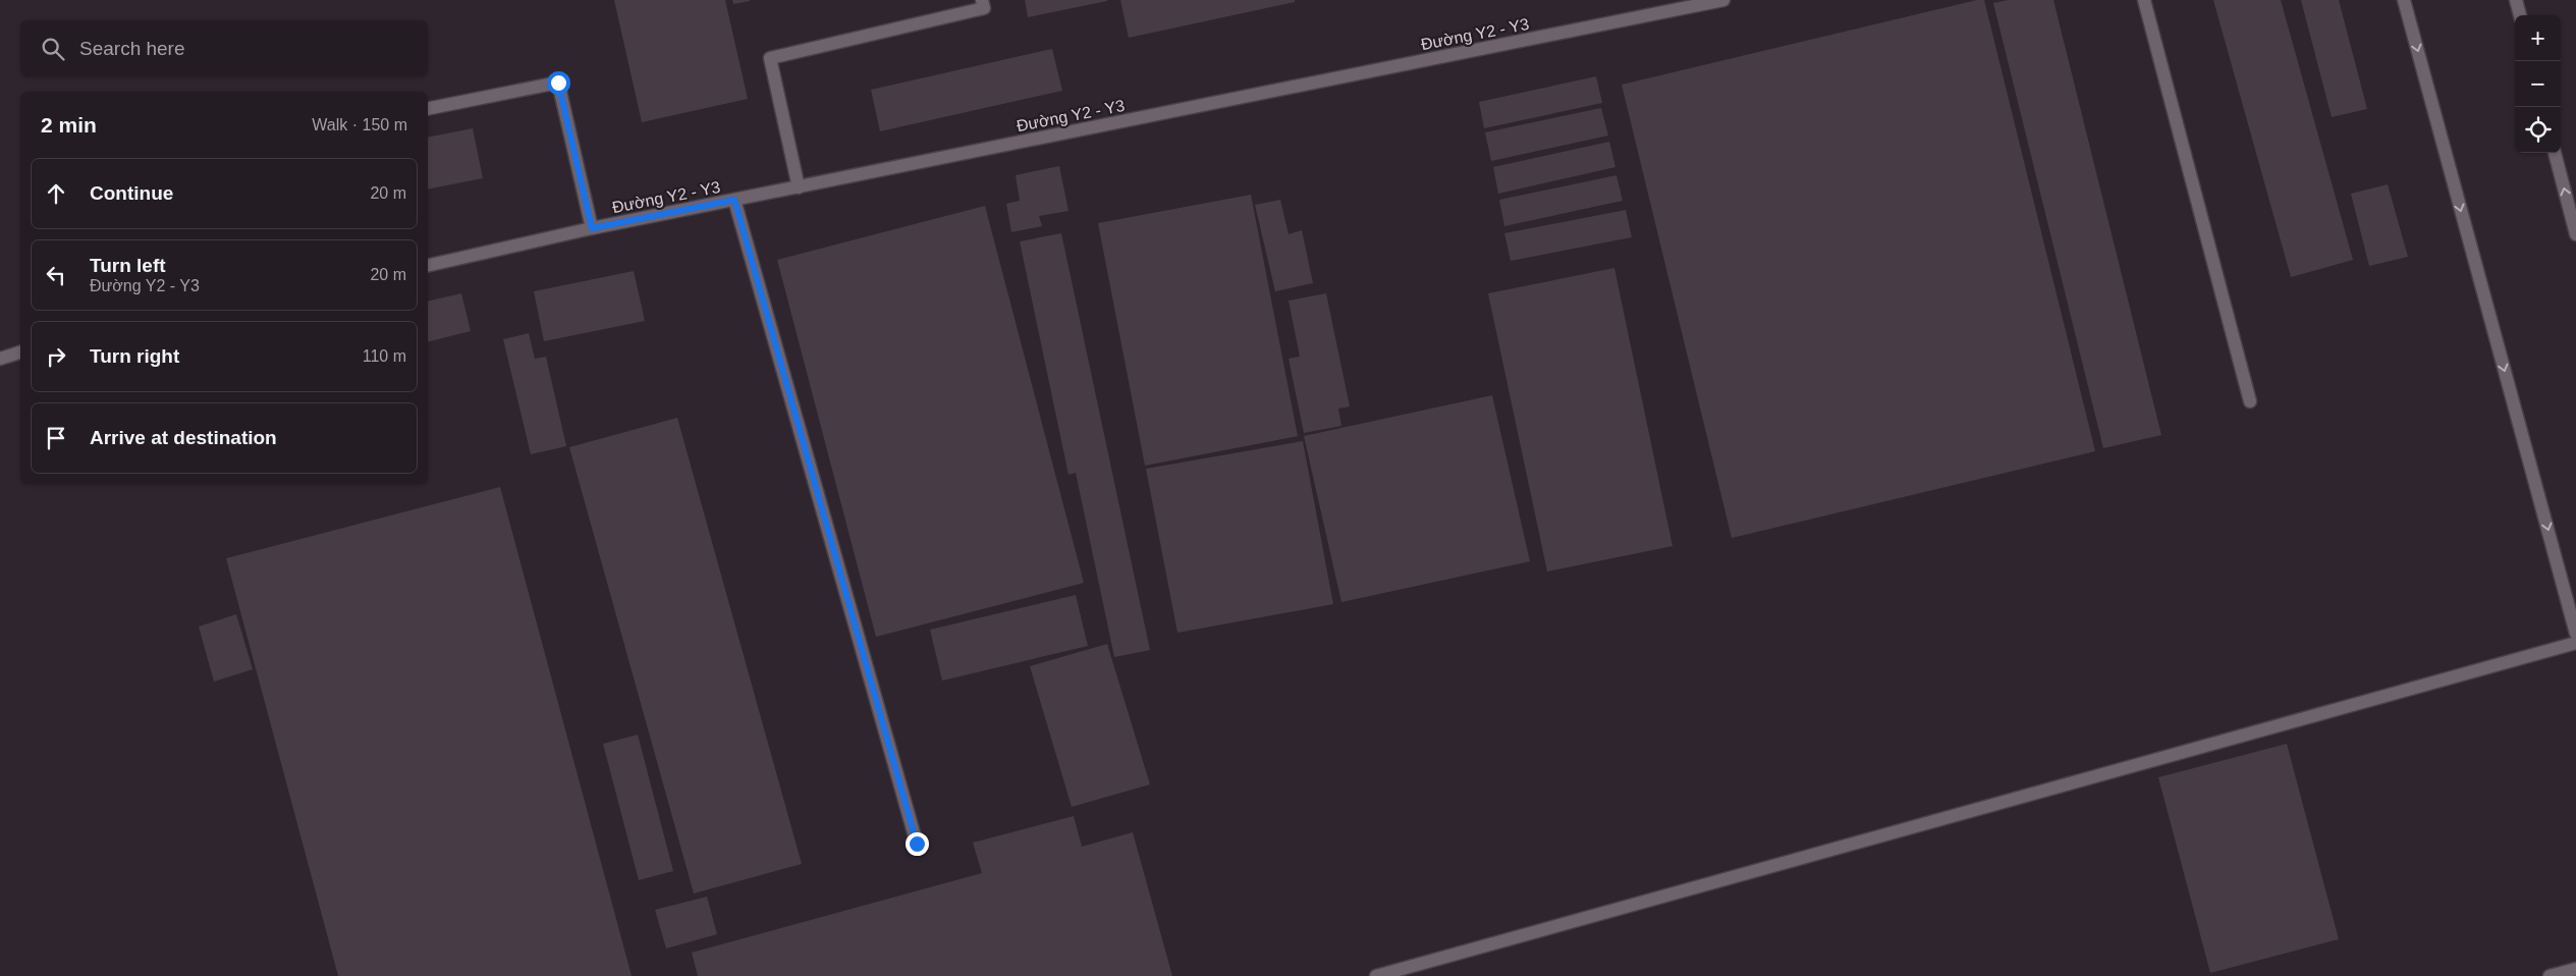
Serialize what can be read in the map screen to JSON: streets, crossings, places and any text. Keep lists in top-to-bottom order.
{
  "streets": {
    "street": ["Đường Y2 - Y3"]
  },
  "page": {
    "map_buttons": ["+", "−"],
    "search": "Search here",
    "heading": ["2 min", "Walk · 150 m"],
    "list": [
      ["Continue", "20 m"],
      ["Turn left", "Đường Y2 - Y3", "20 m"],
      ["Turn right", "110 m"],
      "Arrive at destination"
    ]
  }
}
